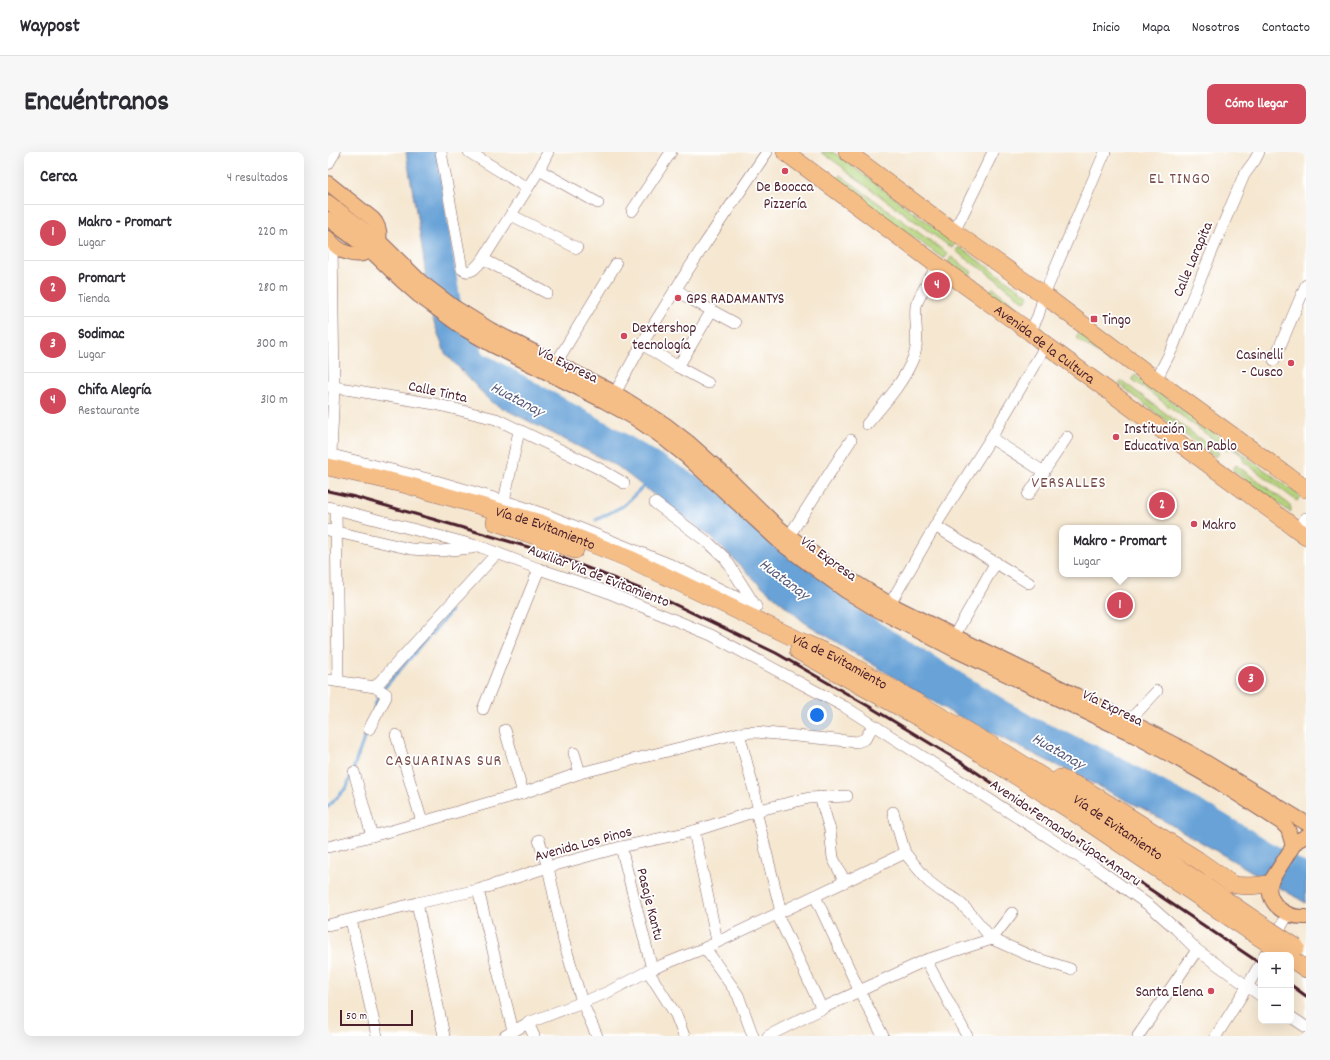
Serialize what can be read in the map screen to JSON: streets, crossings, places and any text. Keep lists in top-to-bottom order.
{
  "streets": {
    "highway": ["Avenida de la Cultura", "Vía de Evitamiento"],
    "main road": ["Vía Expresa"],
    "street": [
      "Calle Larapita",
      "Calle Tinta",
      "Auxiliar Via de Evitamiento",
      "Avenida Fernando Túpac Amaru",
      "Avenida Los Pinos",
      "Pasaje Kantu"
    ]
  },
  "crossings": [
    ["Auxiliar Via de Evitamiento", "Avenida Fernando Túpac Amaru"],
    ["Avenida Los Pinos", "Pasaje Kantu"]
  ],
  "districts": ["EL TINGO", "VERSALLES", "CASUARINAS SUR"],
  "water": ["Huatanay"],
  "places": {
    "other": [
      "De Boocca Pizzería",
      "GPS RADAMANTYS",
      "Dextershop tecnología",
      "Casinelli - Cusco",
      "Institución Educativa San Pablo",
      "Makro",
      "Santa Elena"
    ],
    "transit": ["Tingo"]
  },
  "scale_bar": "50 m",
  "page": {
    "header": "Waypost",
    "nav": [
      "Inicio",
      "Mapa",
      "Nosotros",
      "Contacto"
    ],
    "title": "Encuéntranos",
    "buttons": "Cómo llegar",
    "heading": ["Cerca", "4 resultados"],
    "list": [
      {
        "mark": "1",
        "name": "Makro - Promart",
        "note": "Lugar",
        "value": "220 m"
      },
      {
        "mark": "2",
        "name": "Promart",
        "note": "Tienda",
        "value": "280 m"
      },
      {
        "mark": "3",
        "name": "Sodimac",
        "note": "Lugar",
        "value": "300 m"
      },
      {
        "mark": "4",
        "name": "Chifa Alegría",
        "note": "Restaurante",
        "value": "310 m"
      }
    ],
    "pins": [
      "4",
      "2",
      "1",
      "3"
    ],
    "popup": ["Makro - Promart", "Lugar"],
    "map_buttons": ["+", "−"],
    "scale": "50 m"
  }
}
